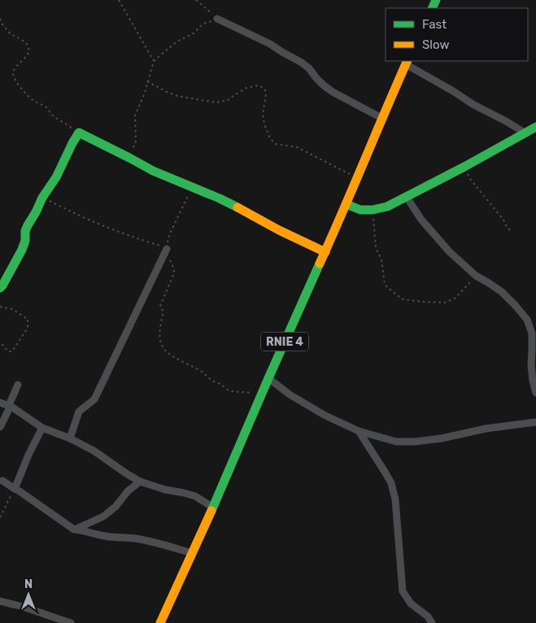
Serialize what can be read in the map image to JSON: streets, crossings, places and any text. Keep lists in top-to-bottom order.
{
  "streets": {
    "street": ["RNIE 4"]
  },
  "legend": ["Fast", "Slow"],
  "north": "top"
}
